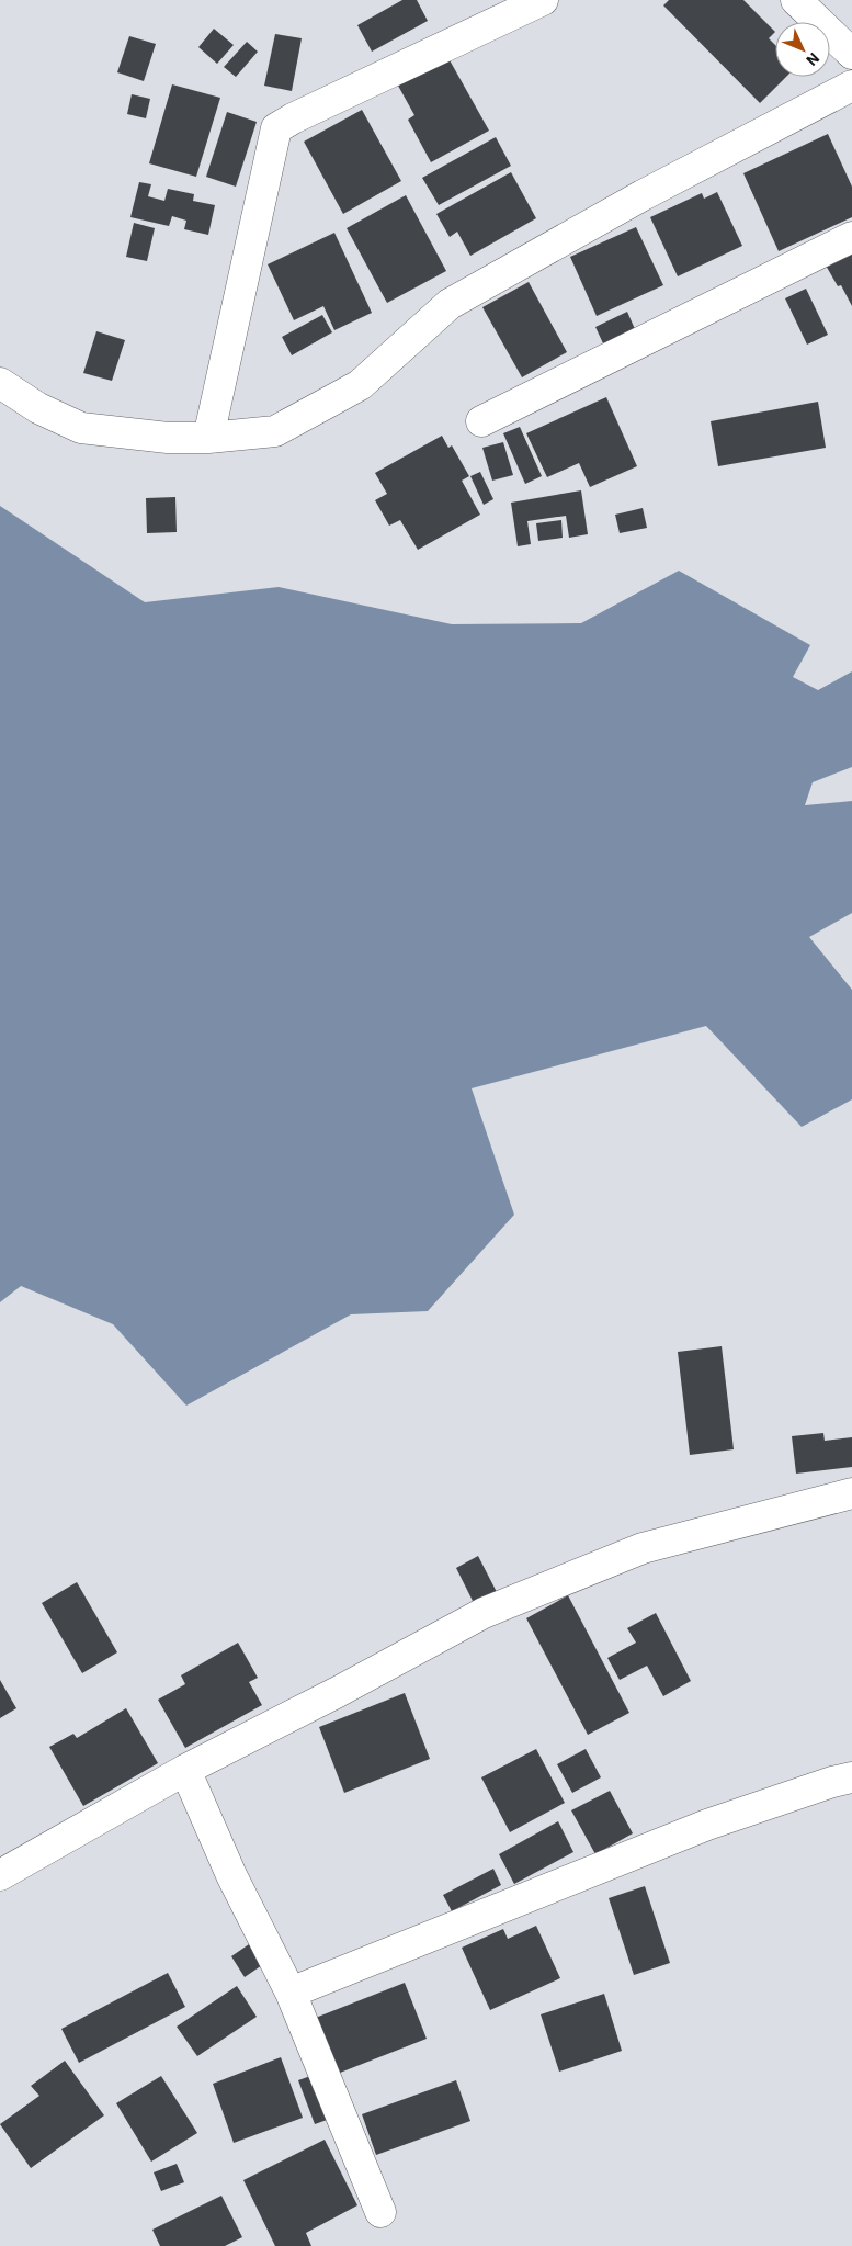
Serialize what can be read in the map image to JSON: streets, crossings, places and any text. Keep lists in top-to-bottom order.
{
  "north": "bottom right"
}
